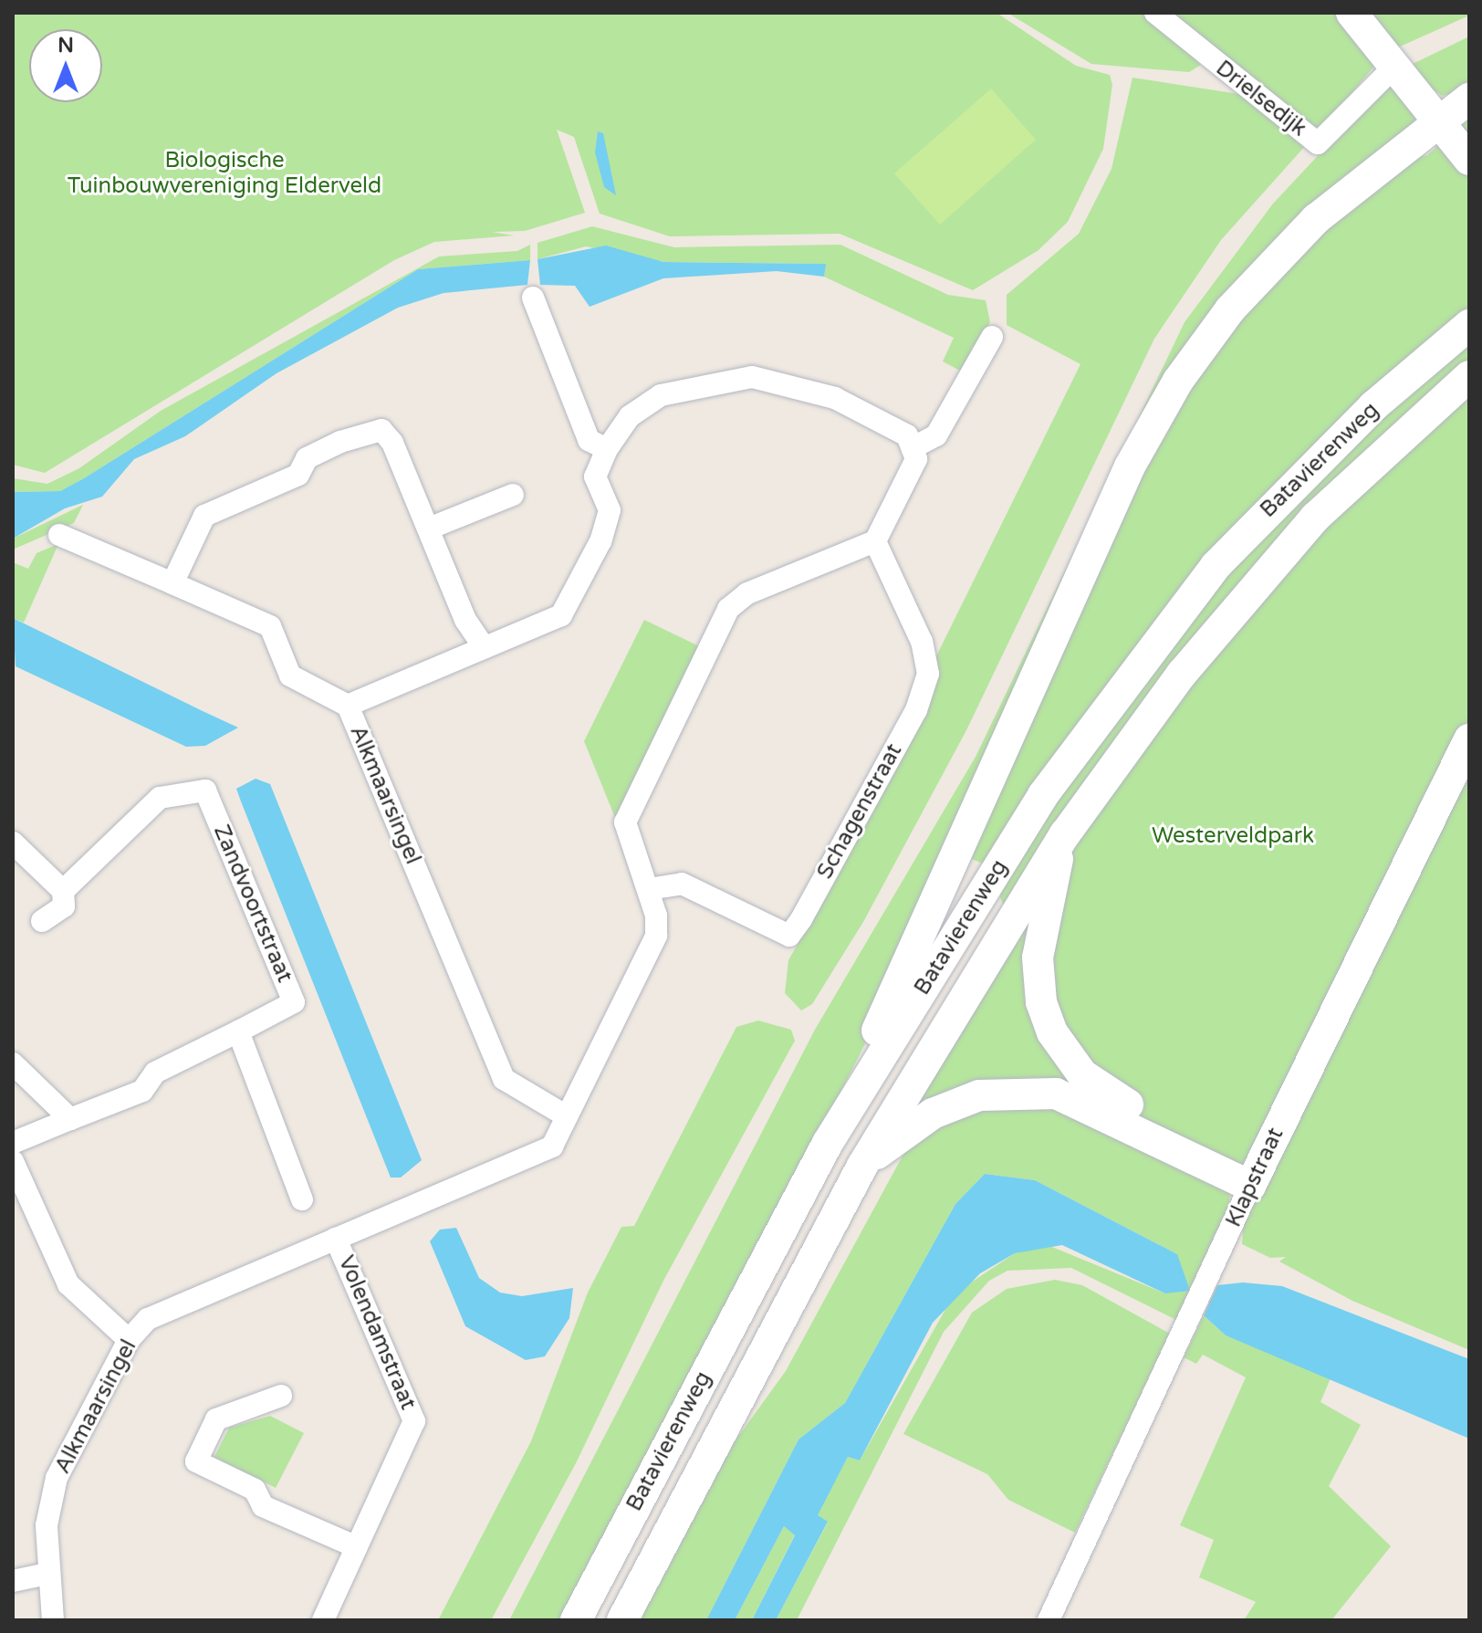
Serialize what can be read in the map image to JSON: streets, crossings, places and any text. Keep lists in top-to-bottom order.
{
  "streets": {
    "main road": ["Batavierenweg", "Klapstraat"],
    "street": [
      "Drielsedijk",
      "Alkmaarsingel",
      "Schagenstraat",
      "Zandvoortstraat",
      "Volendamstraat"
    ]
  },
  "crossings": [
    ["Alkmaarsingel", "Schagenstraat"],
    ["Alkmaarsingel", "Volendamstraat"]
  ],
  "parks": ["Biologische Tuinbouwvereniging Elderveld", "Westerveldpark"],
  "north": "top"
}
